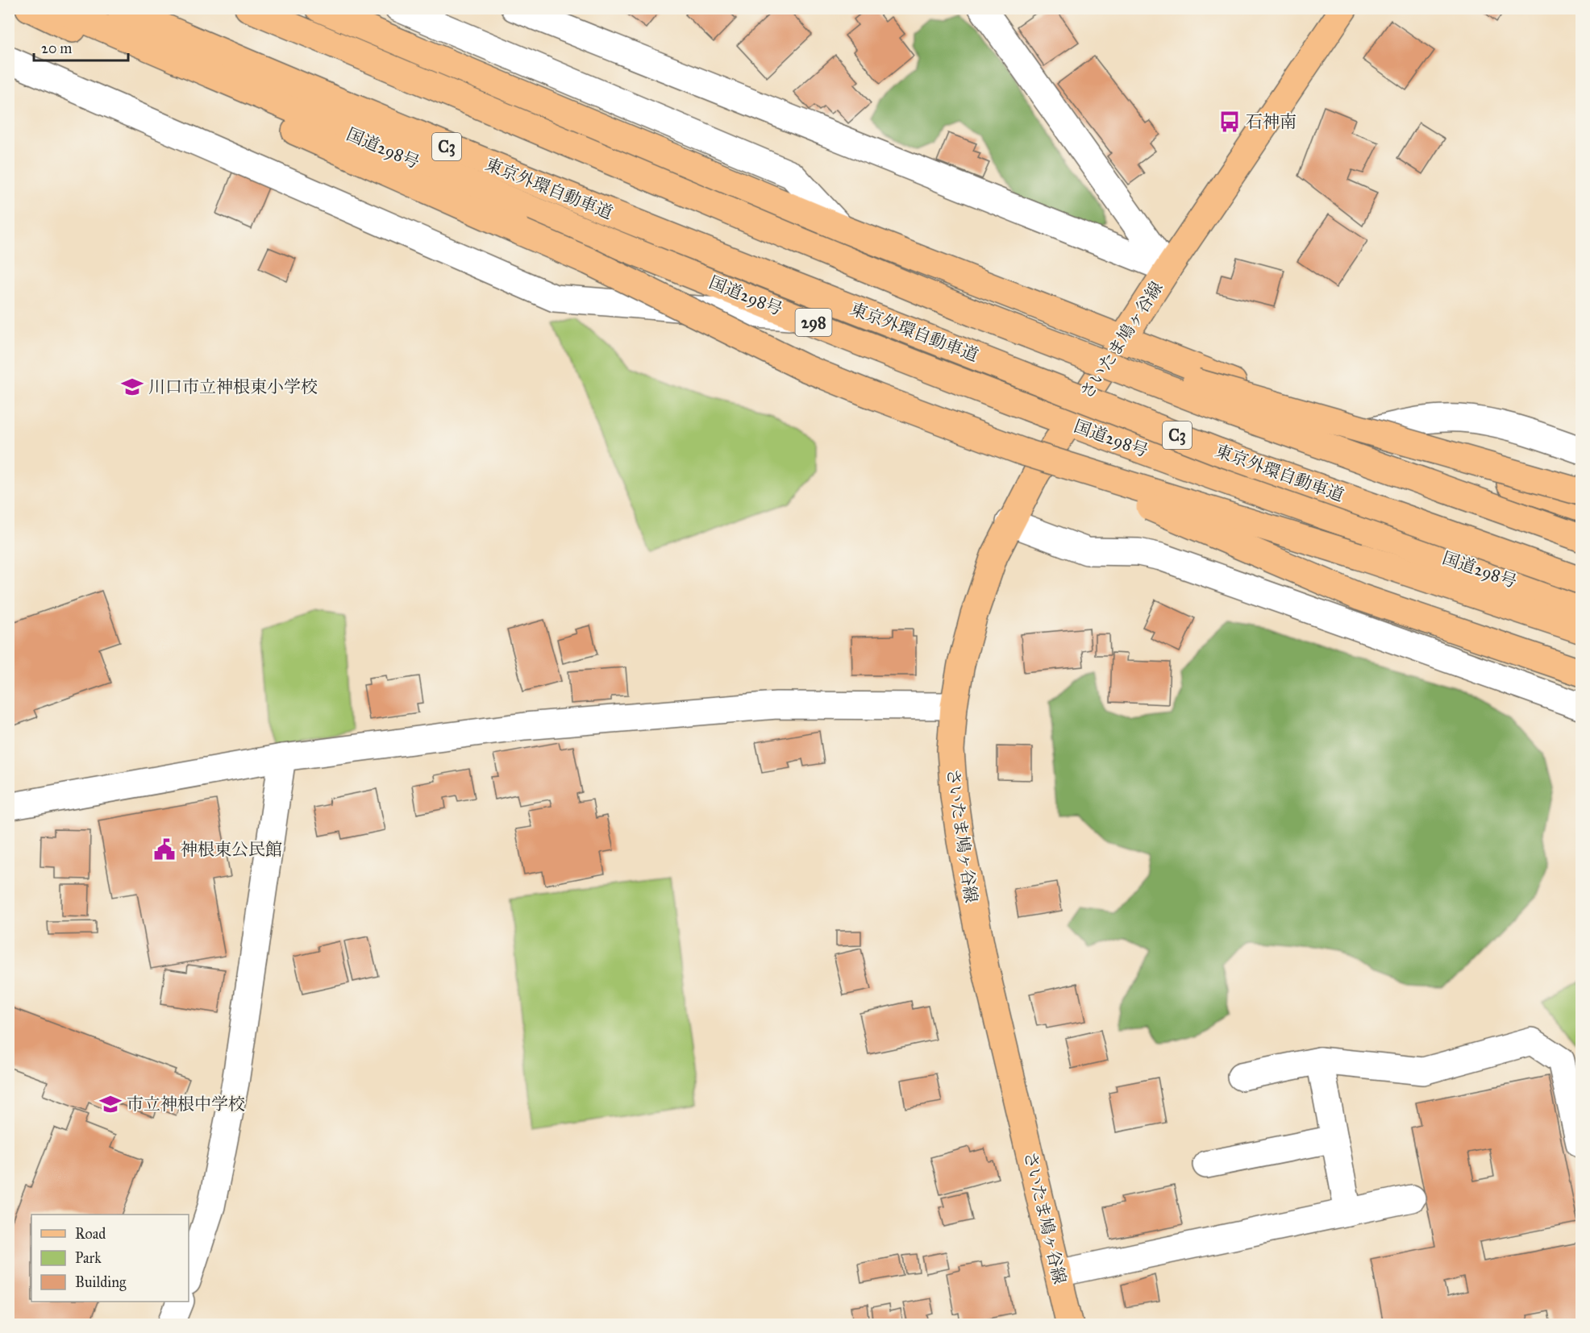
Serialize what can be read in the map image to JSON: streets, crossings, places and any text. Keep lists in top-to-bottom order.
{
  "streets": {
    "main road": [
      "C3",
      "国道298号",
      "東京外環自動車道",
      "298",
      "さいたま鳩ヶ谷線"
    ]
  },
  "crossings": [
    ["国道298号", "さいたま鳩ヶ谷線"]
  ],
  "places": {
    "bus stop": ["石神南"],
    "school or university": ["川口市立神根東小学校", "市立神根中学校"],
    "public building": ["神根東公民館"]
  },
  "legend": ["Road", "Park", "Building"],
  "scale_bar": "20 m"
}
